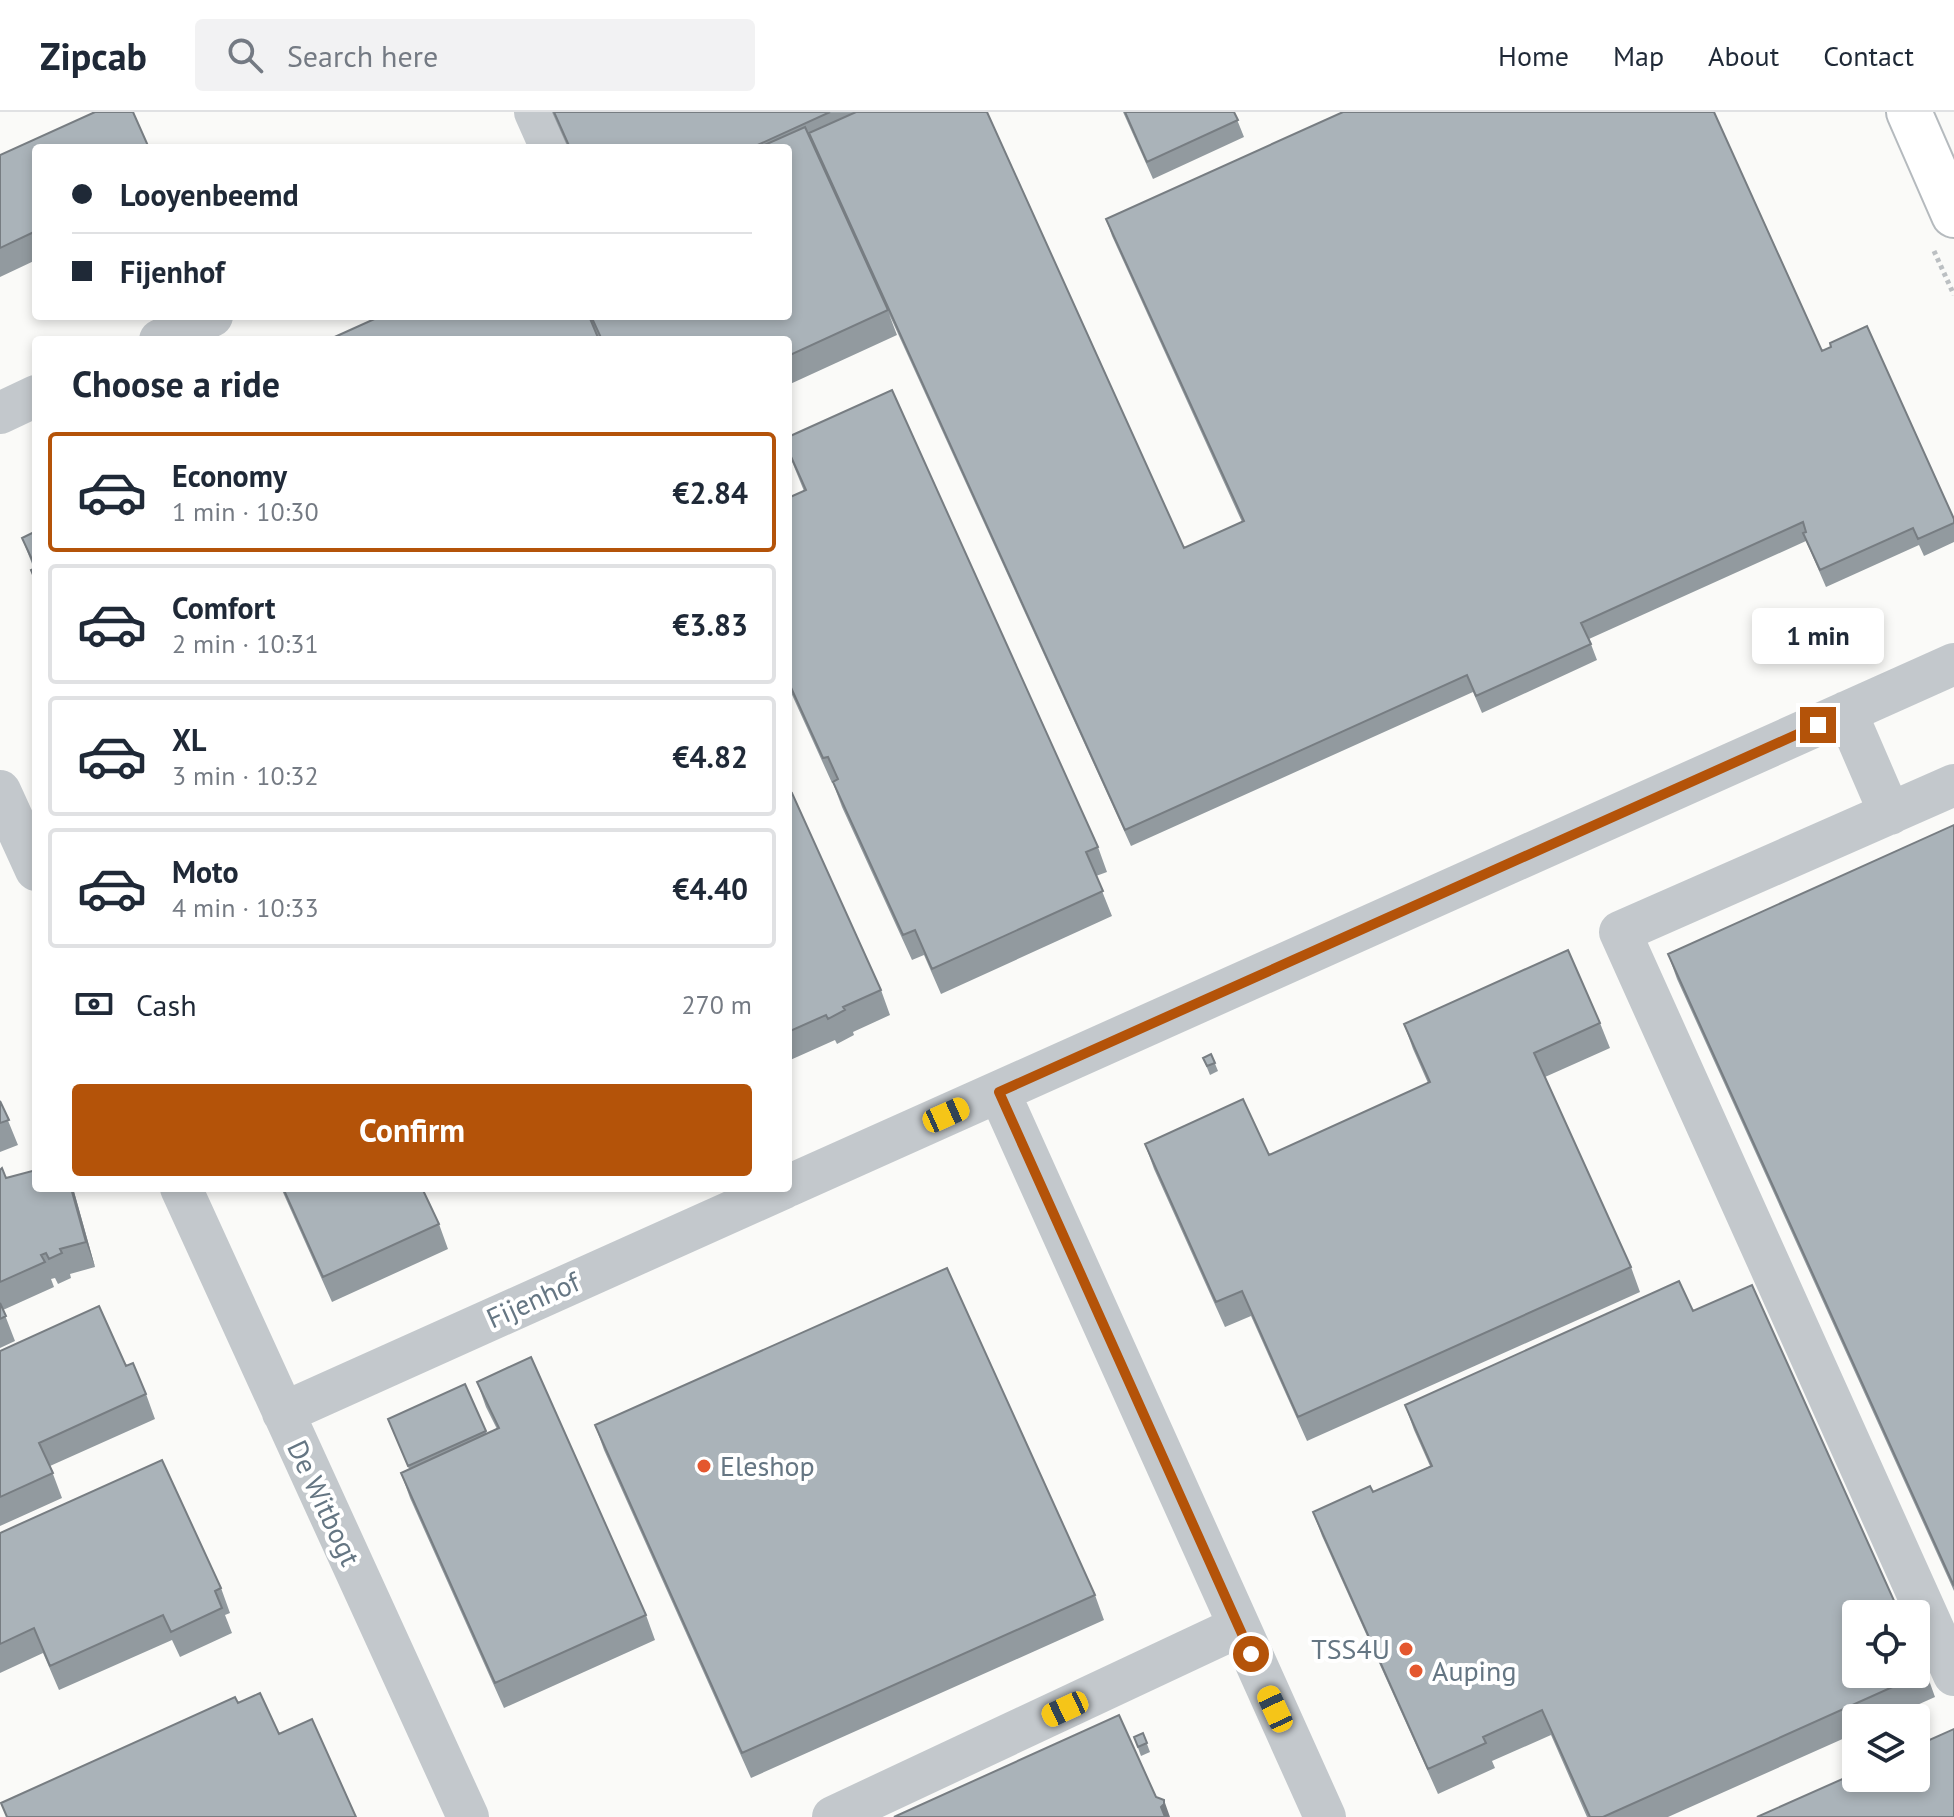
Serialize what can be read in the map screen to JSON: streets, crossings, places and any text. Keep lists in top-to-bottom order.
{
  "streets": {
    "street": ["Fijenhof", "De Witbogt"]
  },
  "crossings": [
    ["Fijenhof", "De Witbogt"]
  ],
  "places": ["Eleshop", "TSS4U", "Auping"],
  "page": {
    "header": "Zipcab",
    "search": "Search here",
    "nav": [
      "Home",
      "Map",
      "About",
      "Contact"
    ],
    "banner": ["Looyenbeemd", "Fijenhof"],
    "heading": "Choose a ride",
    "list": [
      {
        "name": "Economy",
        "note": "1 min · 10:30",
        "value": "€2.84"
      },
      {
        "name": "Comfort",
        "note": "2 min · 10:31",
        "value": "€3.83"
      },
      {
        "name": "XL",
        "note": "3 min · 10:32",
        "value": "€4.82"
      },
      {
        "name": "Moto",
        "note": "4 min · 10:33",
        "value": "€4.40"
      }
    ],
    "bubble": "1 min",
    "pay": ["Cash", "270 m"],
    "buttons": "Confirm"
  }
}
